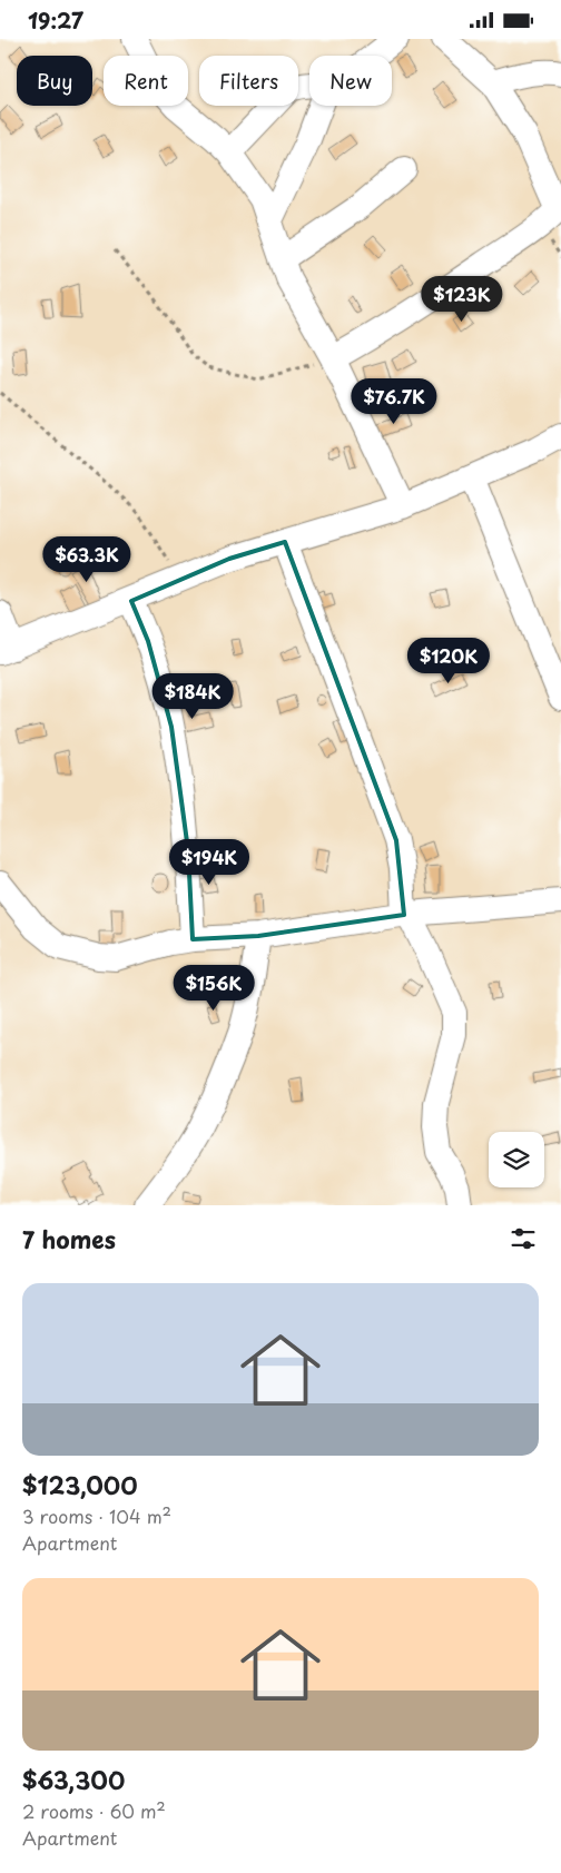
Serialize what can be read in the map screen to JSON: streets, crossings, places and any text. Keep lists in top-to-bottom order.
{
  "page": {
    "status": "19:27",
    "chip": [
      "Buy",
      "Rent",
      "Filters",
      "New"
    ],
    "price": [
      "$123K",
      "$76.7K",
      "$63.3K",
      "$120K",
      "$184K",
      "$194K",
      "$156K"
    ],
    "heading": "7 homes",
    "list": [
      {
        "name": "$123,000",
        "note": "3 rooms · 104 m² · Apartment"
      },
      {
        "name": "$63,300",
        "note": "2 rooms · 60 m² · Apartment"
      }
    ]
  }
}
